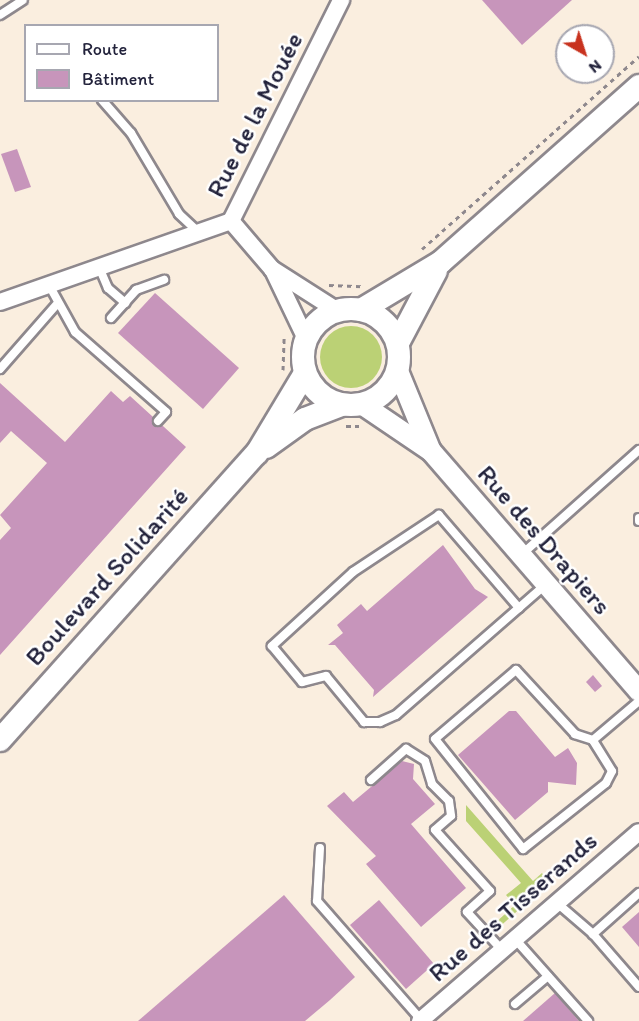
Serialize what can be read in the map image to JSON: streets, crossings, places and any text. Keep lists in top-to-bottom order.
{
  "streets": {
    "main road": ["Boulevard Solidarité"],
    "street": ["Rue de la Mouée", "Rue des Drapiers", "Rue des Tisserands"]
  },
  "crossings": [
    ["Rue de la Mouée", "Rue des Drapiers"],
    ["Rue de la Mouée", "Boulevard Solidarité"],
    ["Rue des Drapiers", "Boulevard Solidarité"]
  ],
  "legend": ["Route", "Bâtiment"],
  "north": "bottom right"
}
